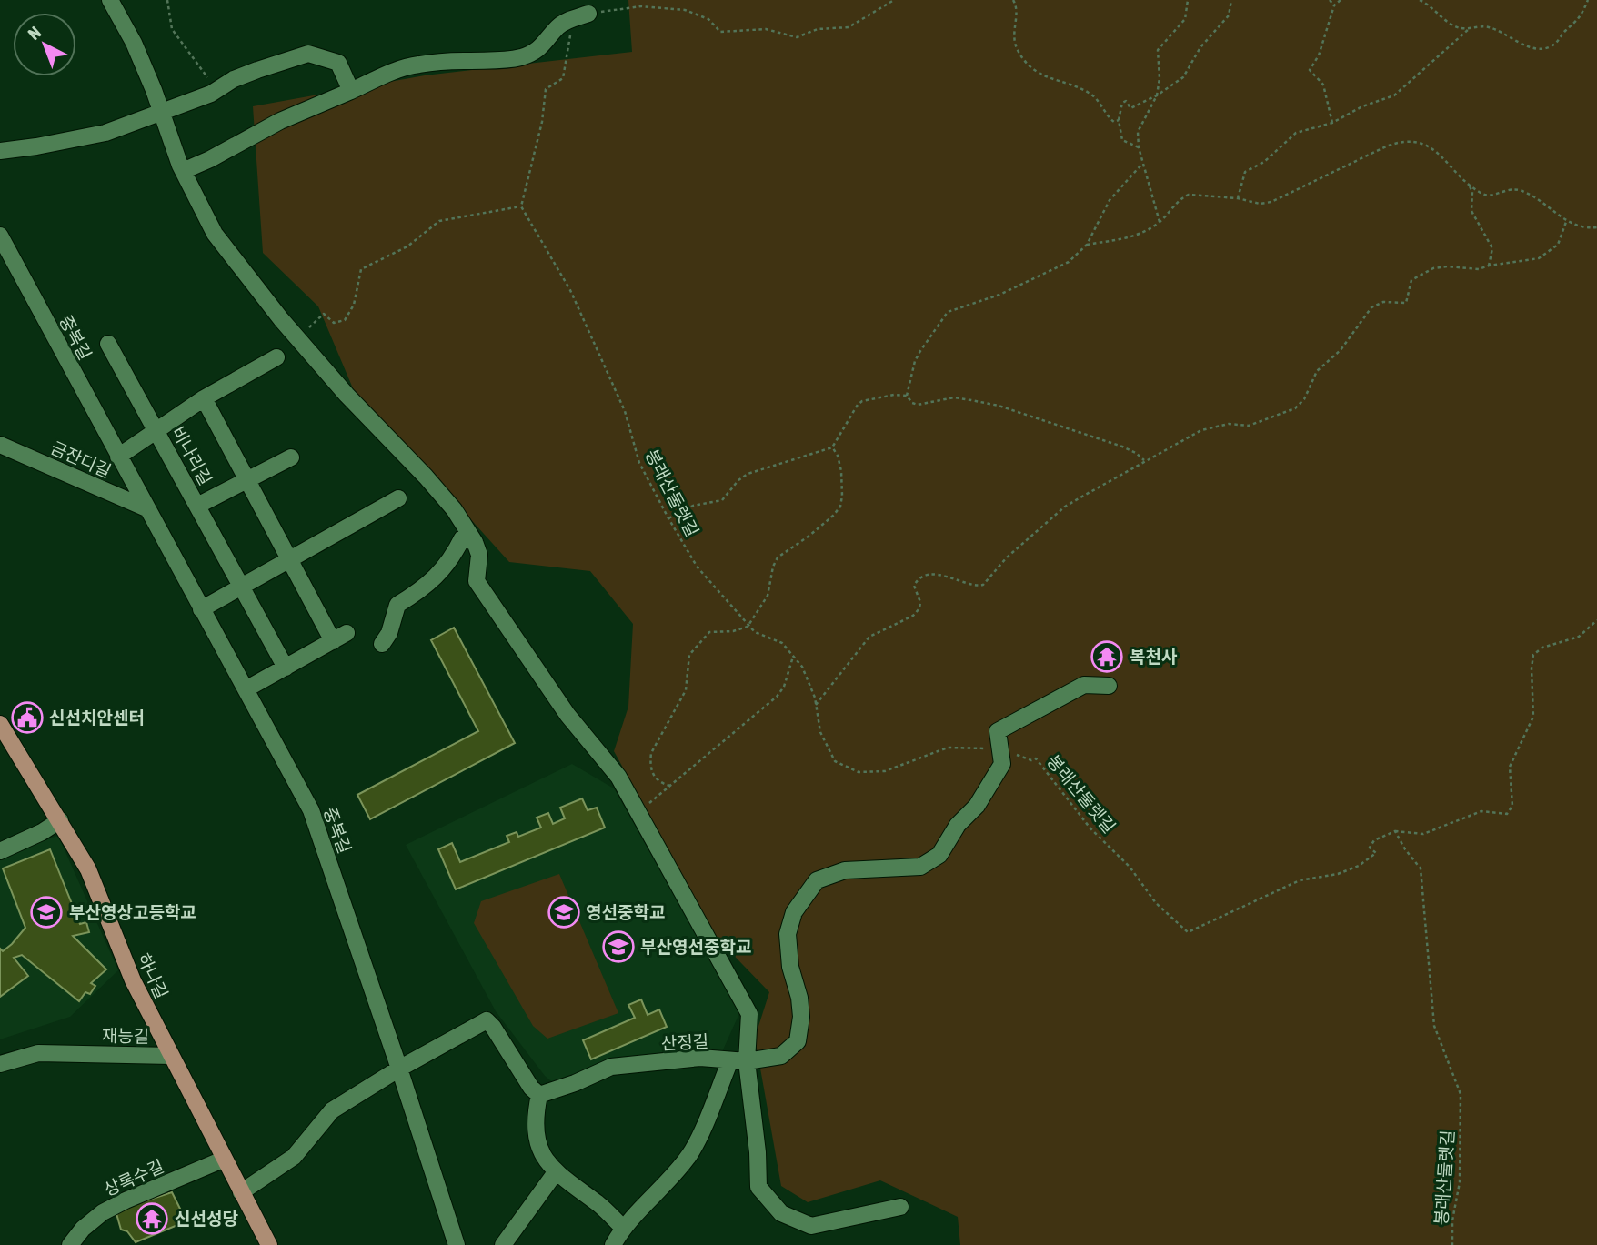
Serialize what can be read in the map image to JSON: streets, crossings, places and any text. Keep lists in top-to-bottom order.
{
  "streets": {
    "main road": ["하나길"],
    "street": [
      "중복길",
      "비나리길",
      "금잔디길",
      "재능길",
      "산정길",
      "상록수길"
    ],
    "path": ["봉래산둘렛길"]
  },
  "crossings": [
    ["중복길", "금잔디길"],
    ["봉래산둘렛길", "산정길"],
    ["하나길", "재능길"],
    ["하나길", "상록수길"]
  ],
  "places": {
    "temple": ["복천사", "신선성당"],
    "public building": ["신선치안센터"],
    "school or university": ["부산영상고등학교", "영선중학교", "부산영선중학교"]
  },
  "north": "top left"
}
